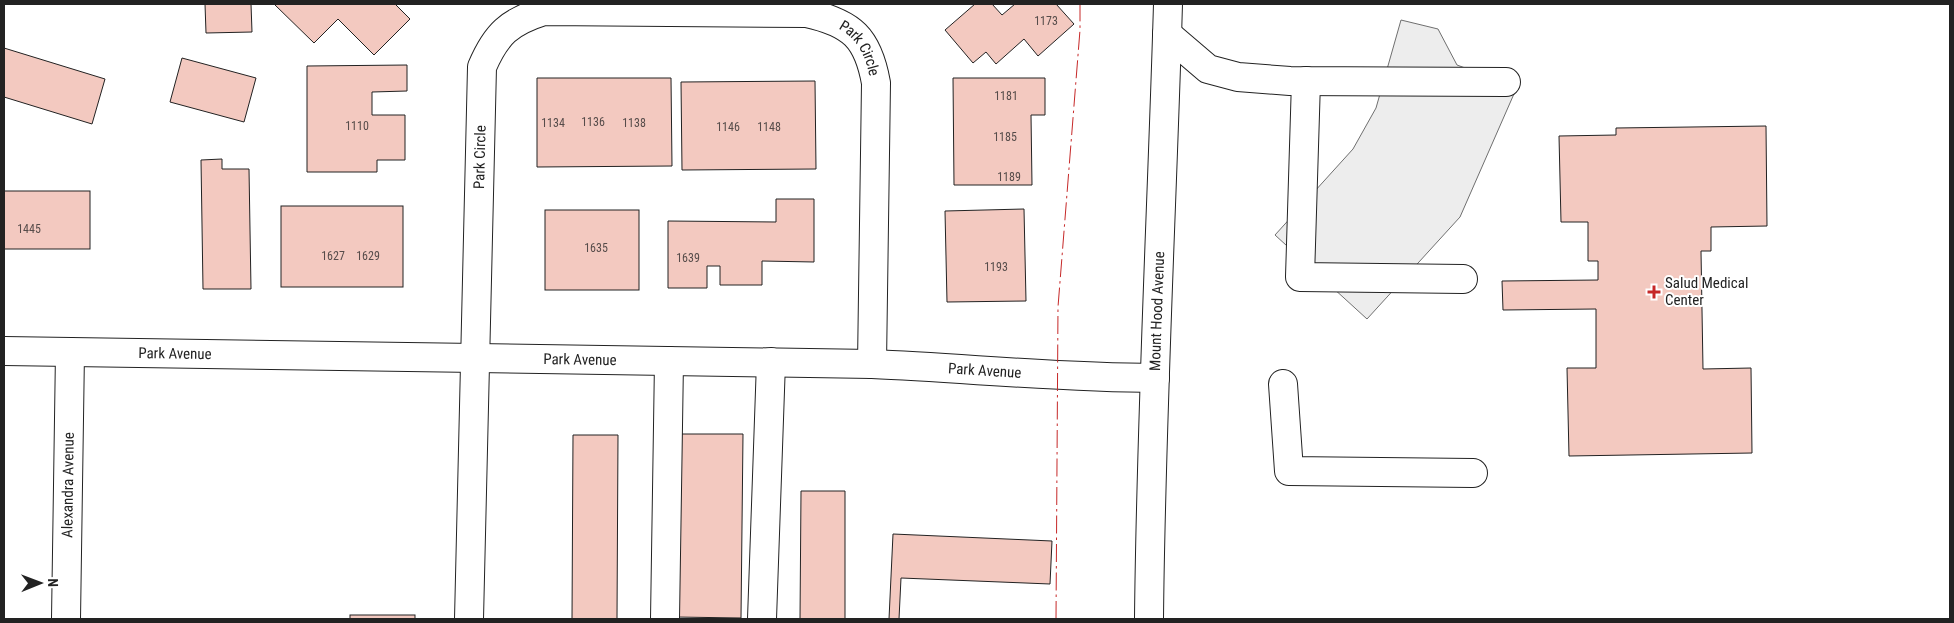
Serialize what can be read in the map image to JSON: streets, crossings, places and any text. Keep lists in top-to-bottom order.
{
  "streets": {
    "street": [
      "Park Circle",
      "Mount Hood Avenue",
      "Park Avenue",
      "Alexandra Avenue"
    ]
  },
  "crossings": [
    ["Park Circle", "Park Avenue"],
    ["Mount Hood Avenue", "Park Avenue"],
    ["Park Avenue", "Alexandra Avenue"]
  ],
  "places": {
    "health": ["Salud Medical Center"]
  },
  "house_numbers": [
    "1173",
    "1181",
    "1136",
    "1134",
    "1138",
    "1110",
    "1146",
    "1148",
    "1185",
    "1189",
    "1445",
    "1635",
    "1627",
    "1629",
    "1639",
    "1193"
  ],
  "north": "right"
}
